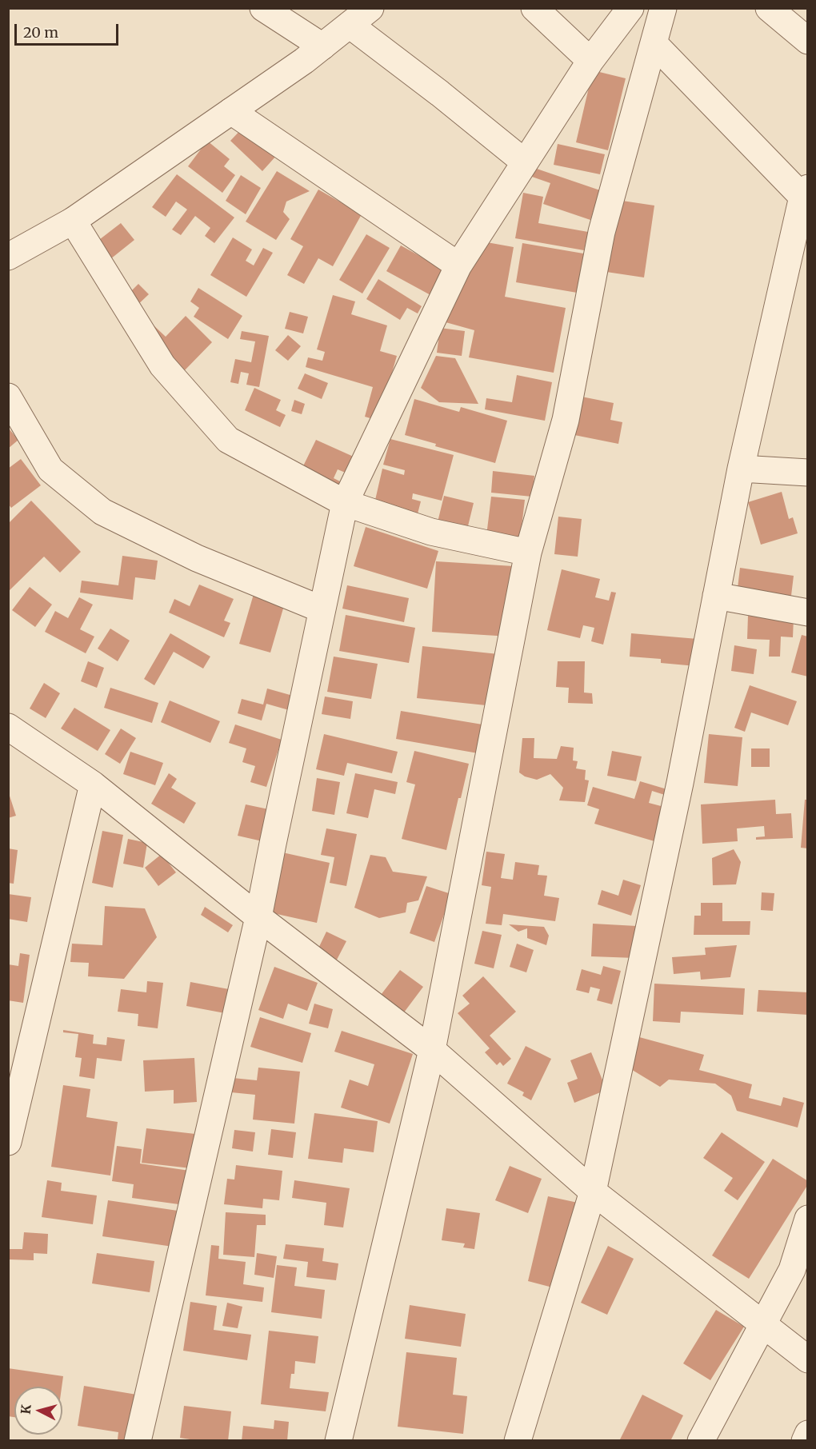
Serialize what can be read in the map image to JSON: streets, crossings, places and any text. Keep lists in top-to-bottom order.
{
  "scale_bar": "20 m",
  "north": "left"
}
